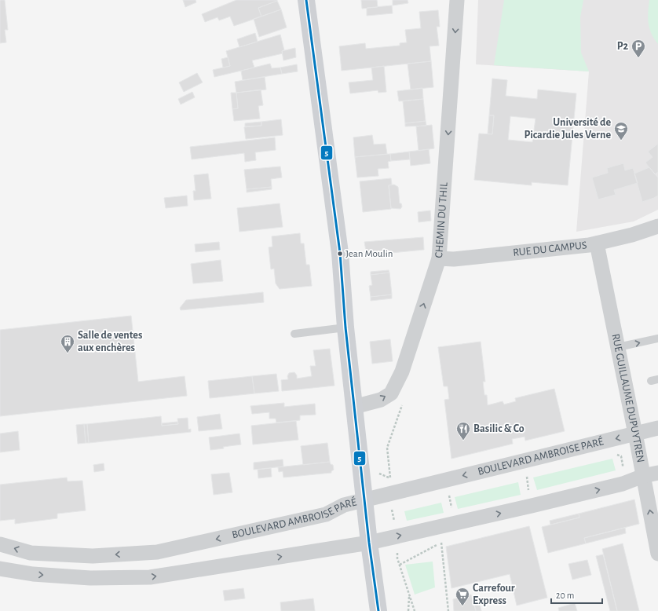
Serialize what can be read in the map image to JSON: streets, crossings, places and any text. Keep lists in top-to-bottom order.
{
  "streets": {
    "street": [
      "CHEMIN DU THIL",
      "RUE DU CAMPUS",
      "RUE GUILLAUME DUPUYTREN",
      "BOULEVARD AMBROISE PARÉ"
    ]
  },
  "crossings": [
    ["CHEMIN DU THIL", "RUE DU CAMPUS"],
    ["RUE DU CAMPUS", "RUE GUILLAUME DUPUYTREN"],
    ["RUE GUILLAUME DUPUYTREN", "BOULEVARD AMBROISE PARÉ"]
  ],
  "places": {
    "parking": ["P2"],
    "school or university": ["Université de Picardie Jules Verne"],
    "other": ["Jean Moulin"],
    "building": ["Salle de ventes aux enchères"],
    "restaurant": ["Basilic & Co"],
    "supermarket": ["Carrefour Express"]
  },
  "lines": ["transit line 5"],
  "scale_bar": "20 m"
}
